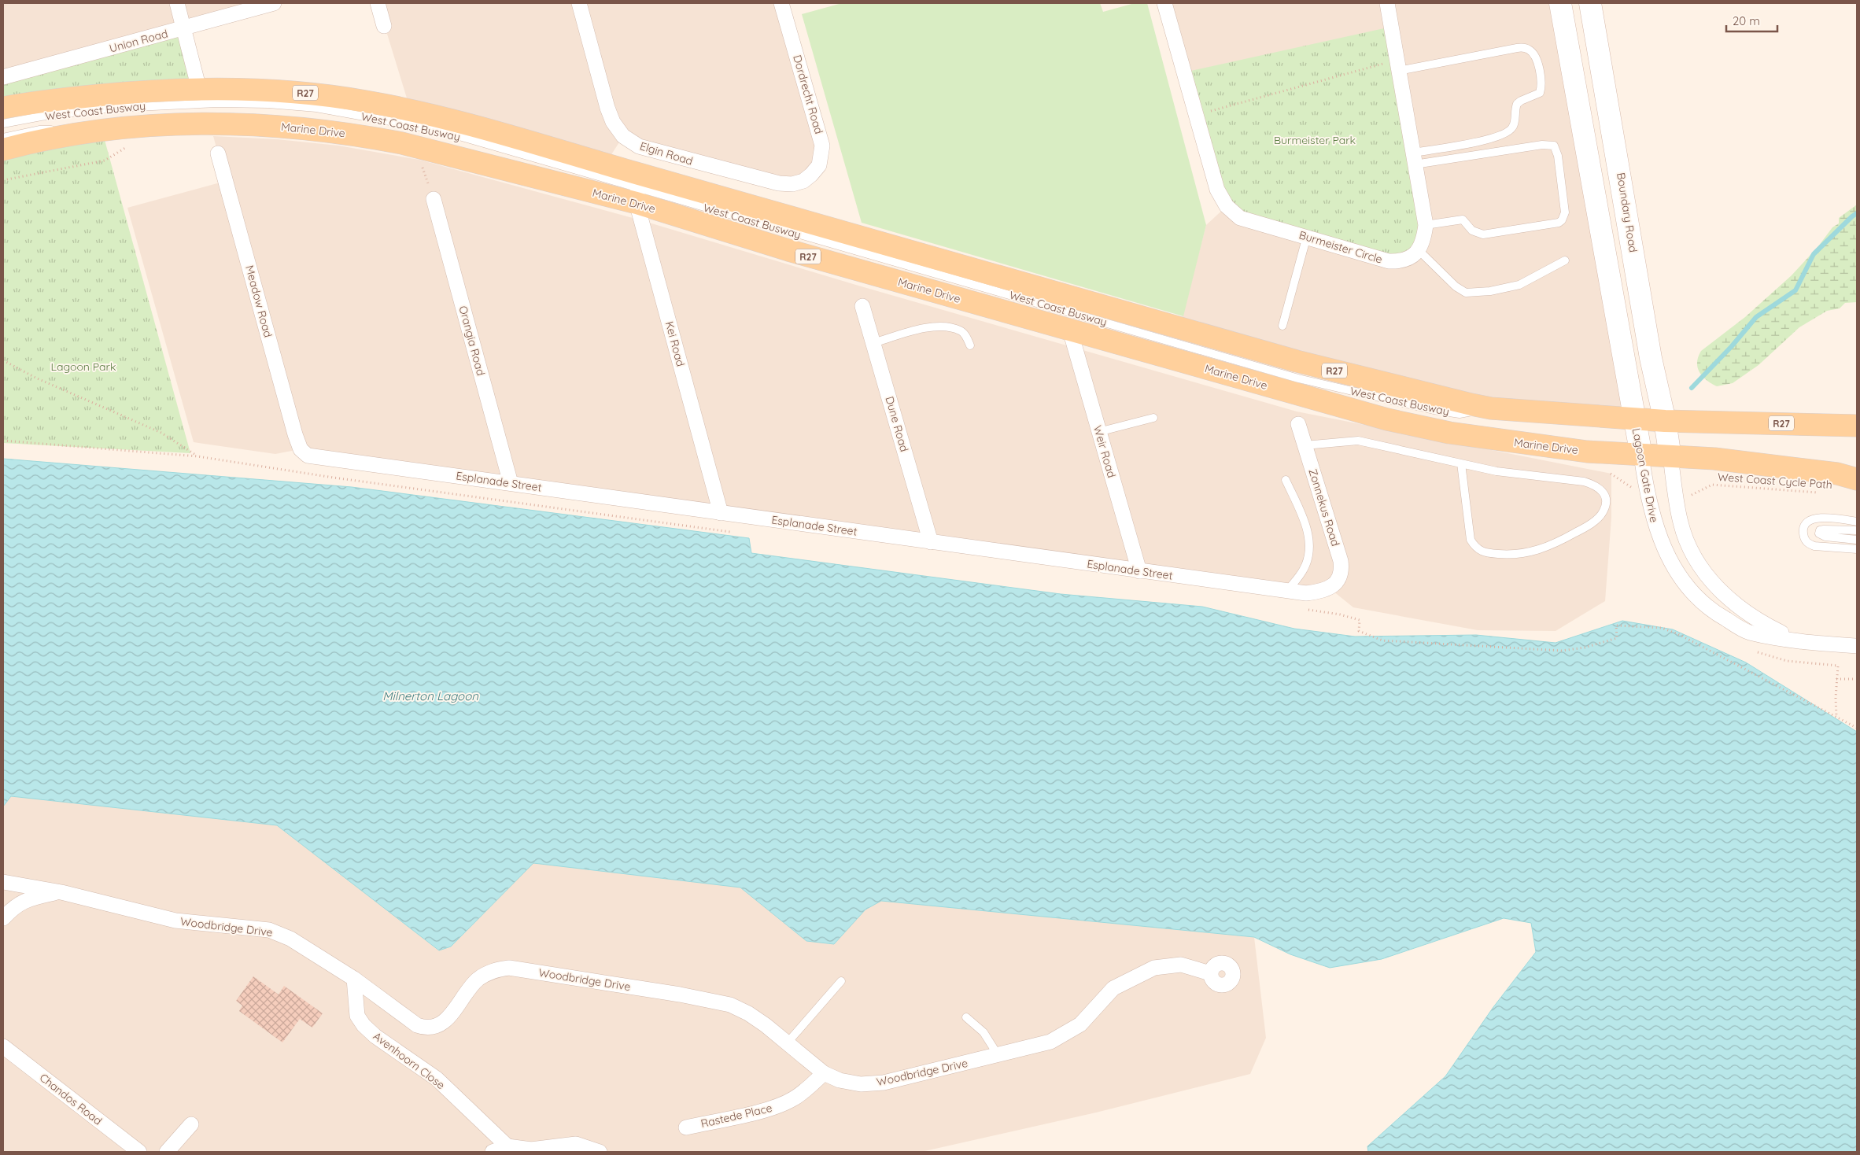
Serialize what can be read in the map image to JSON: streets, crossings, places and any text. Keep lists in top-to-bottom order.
{
  "streets": {
    "main road": [
      "R27",
      "Marine Drive",
      "Boundary Road",
      "Lagoon Gate Drive"
    ],
    "street": [
      "Union Road",
      "Dordrecht Road",
      "Elgin Road",
      "Burmeister Circle",
      "Meadow Road",
      "Orangia Road",
      "Kei Road",
      "Dune Road",
      "Weir Road",
      "Esplanade Street",
      "Zonnekus Road",
      "Woodbridge Drive",
      "Avenhoorn Close",
      "Chandos Road",
      "Rastede Place"
    ],
    "lane": ["West Coast Busway"],
    "path": ["West Coast Cycle Path"]
  },
  "crossings": [
    ["Dordrecht Road", "Elgin Road"],
    ["West Coast Busway", "Marine Drive"],
    ["West Coast Busway", "Kei Road"],
    ["Marine Drive", "Boundary Road"],
    ["Marine Drive", "Kei Road"],
    ["Marine Drive", "Weir Road"],
    ["Marine Drive", "Lagoon Gate Drive"],
    ["Boundary Road", "Lagoon Gate Drive"],
    ["Meadow Road", "Esplanade Street"],
    ["Orangia Road", "Esplanade Street"],
    ["Kei Road", "Esplanade Street"],
    ["Dune Road", "Esplanade Street"],
    ["Weir Road", "Esplanade Street"],
    ["Esplanade Street", "Zonnekus Road"],
    ["Woodbridge Drive", "Avenhoorn Close"],
    ["Woodbridge Drive", "Rastede Place"]
  ],
  "water": ["Milnerton Lagoon"],
  "parks": ["Burmeister Park", "Lagoon Park"],
  "scale_bar": "20 m"
}
